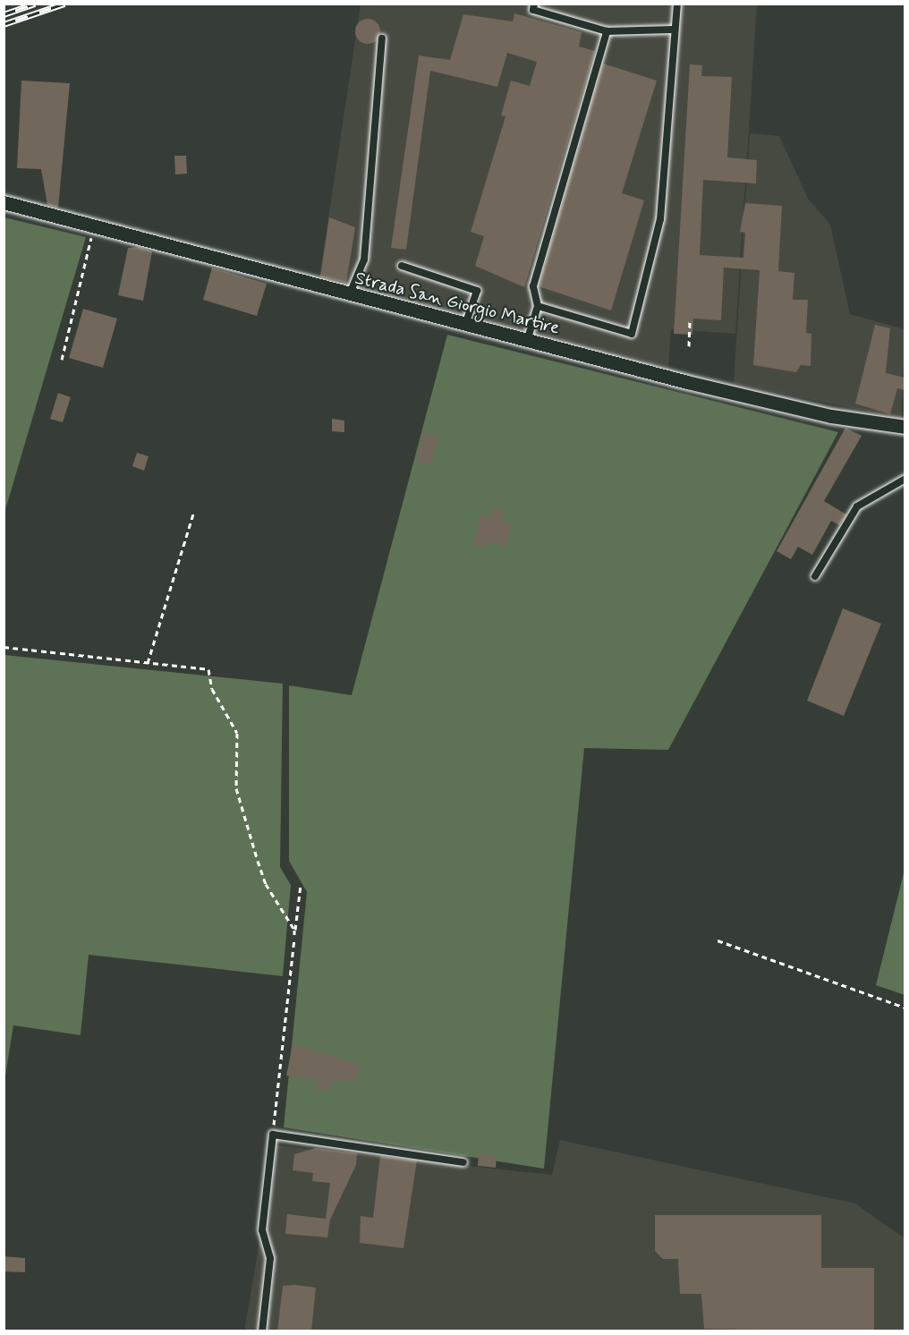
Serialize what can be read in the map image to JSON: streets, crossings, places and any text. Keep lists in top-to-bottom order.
{
  "streets": {
    "street": ["Strada San Giorgio Martire"]
  }
}
